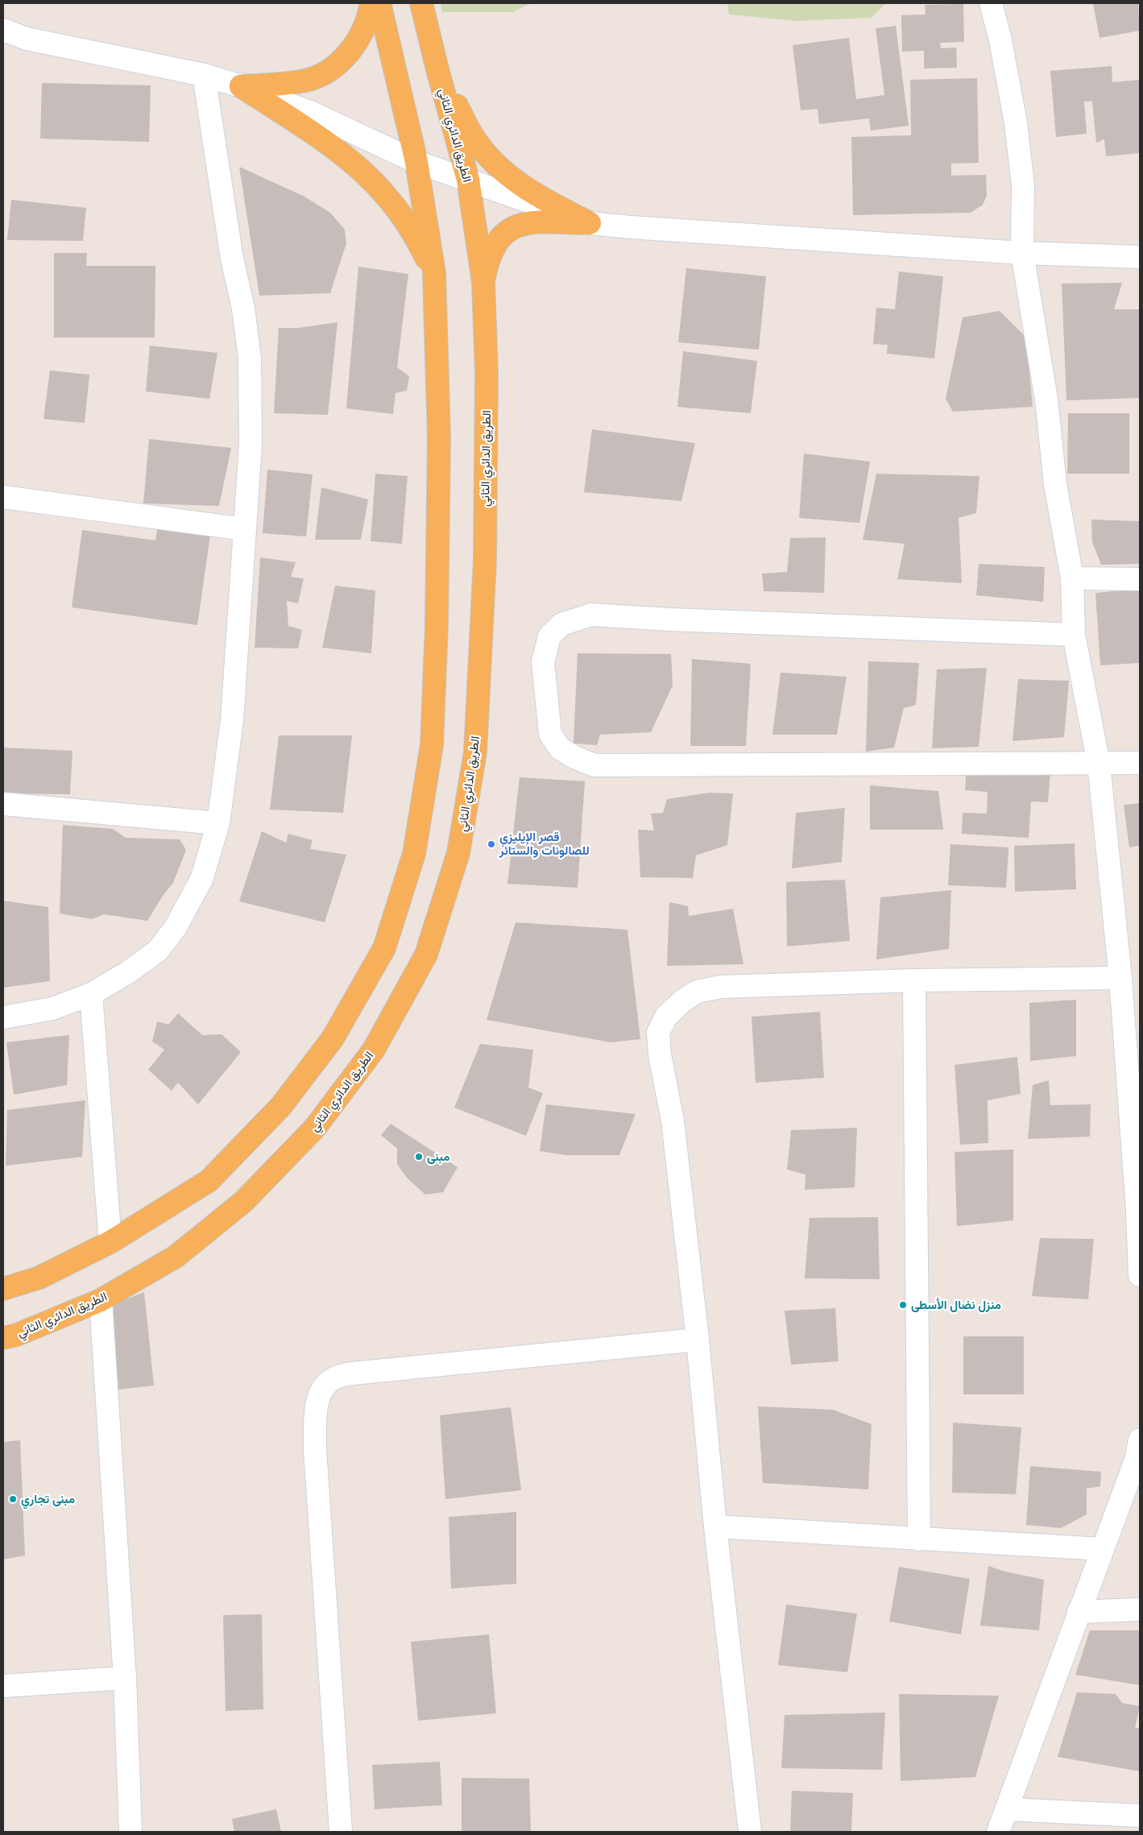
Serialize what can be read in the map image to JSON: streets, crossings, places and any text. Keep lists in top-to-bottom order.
{
  "streets": {
    "main road": ["الطريق الدائري الثاني"]
  },
  "places": [
    "قصر الإيليزي للصالونات والستائر",
    "مبنى",
    "منزل نضال الأسطى",
    "مبنى تجاري"
  ]
}
